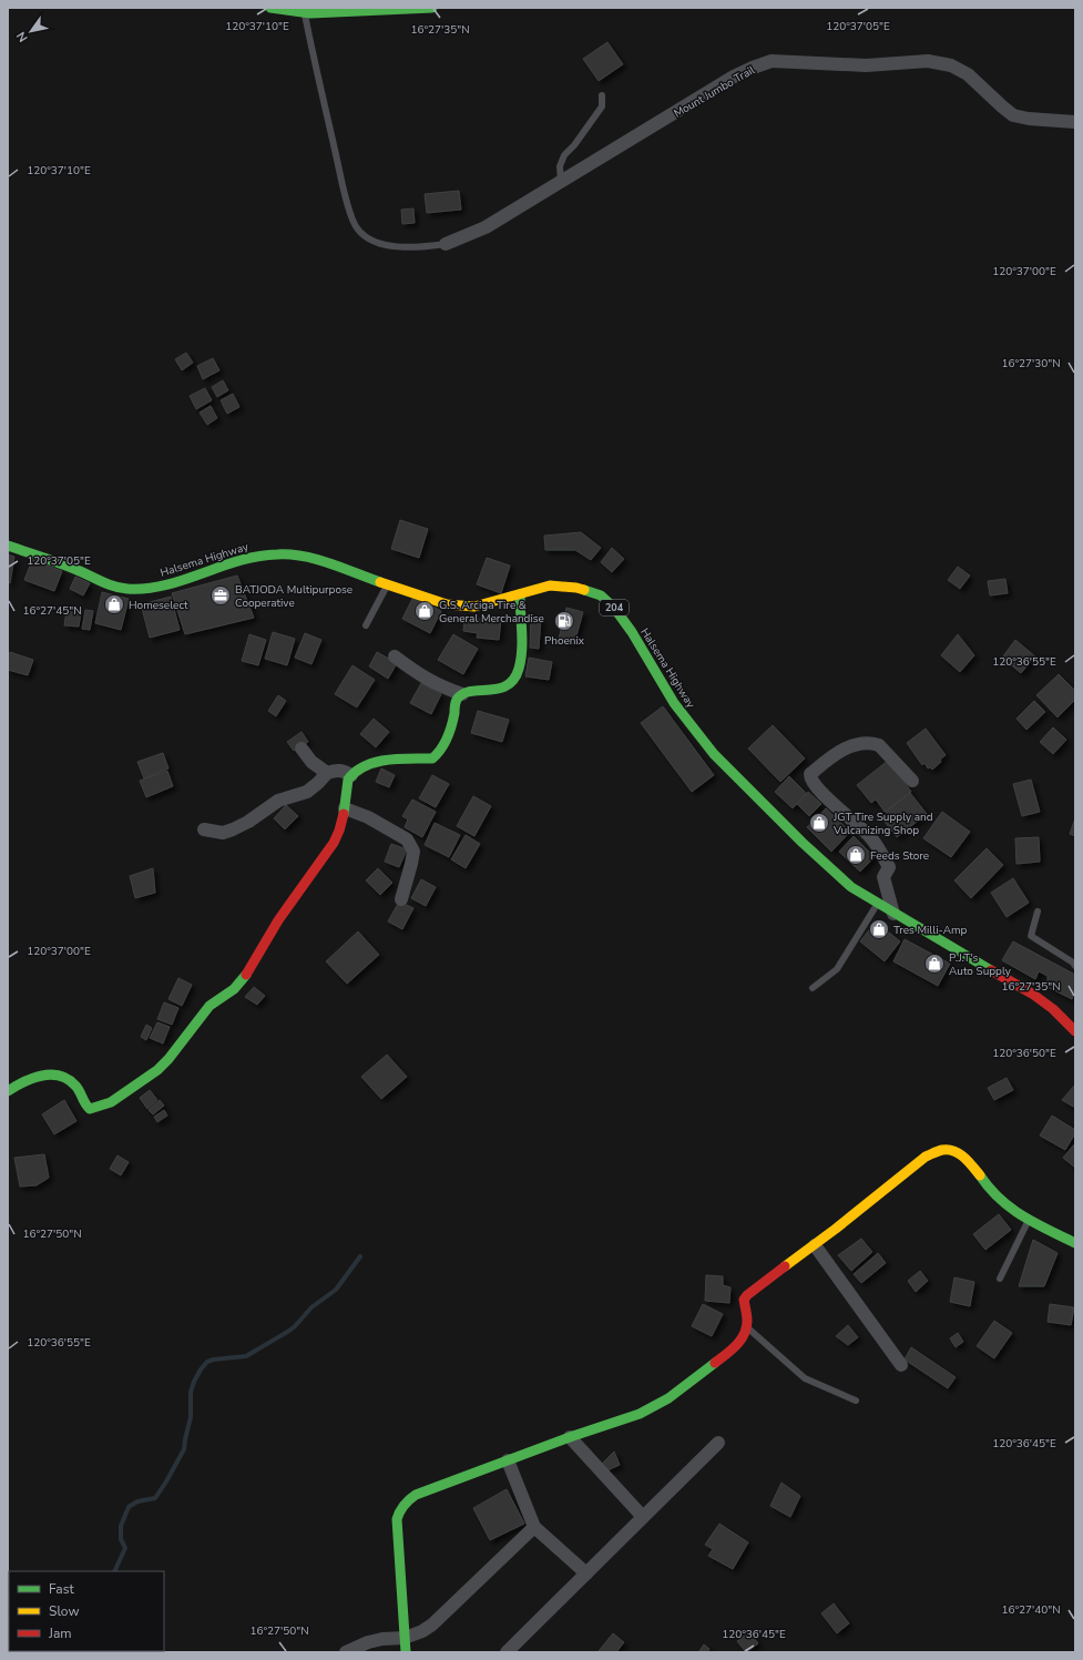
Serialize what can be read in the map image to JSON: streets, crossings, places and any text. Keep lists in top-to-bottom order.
{
  "streets": {
    "main road": ["Halsema Highway", "204"],
    "street": ["Mount Jumbo Trail"]
  },
  "places": {
    "office": ["BATJODA Multipurpose Cooperative"],
    "shop": [
      "Homeselect",
      "G.S. Arciga Tire & General Merchandise",
      "JGT Tire Supply and Vulcanizing Shop",
      "Feeds Store",
      "Tres Milli-Amp",
      "P.J.T's Auto Supply"
    ],
    "fuel station": ["Phoenix"]
  },
  "legend": ["Fast", "Slow", "Jam"],
  "north": "bottom left",
  "coordinates": [
    "120°37'10\"E",
    "120°37'05\"E",
    "16°27'35\"N",
    "120°37'00\"E",
    "16°27'30\"N",
    "16°27'45\"N",
    "120°36'55\"E",
    "120°36'50\"E",
    "16°27'50\"N",
    "120°36'45\"E",
    "16°27'40\"N"
  ]
}
